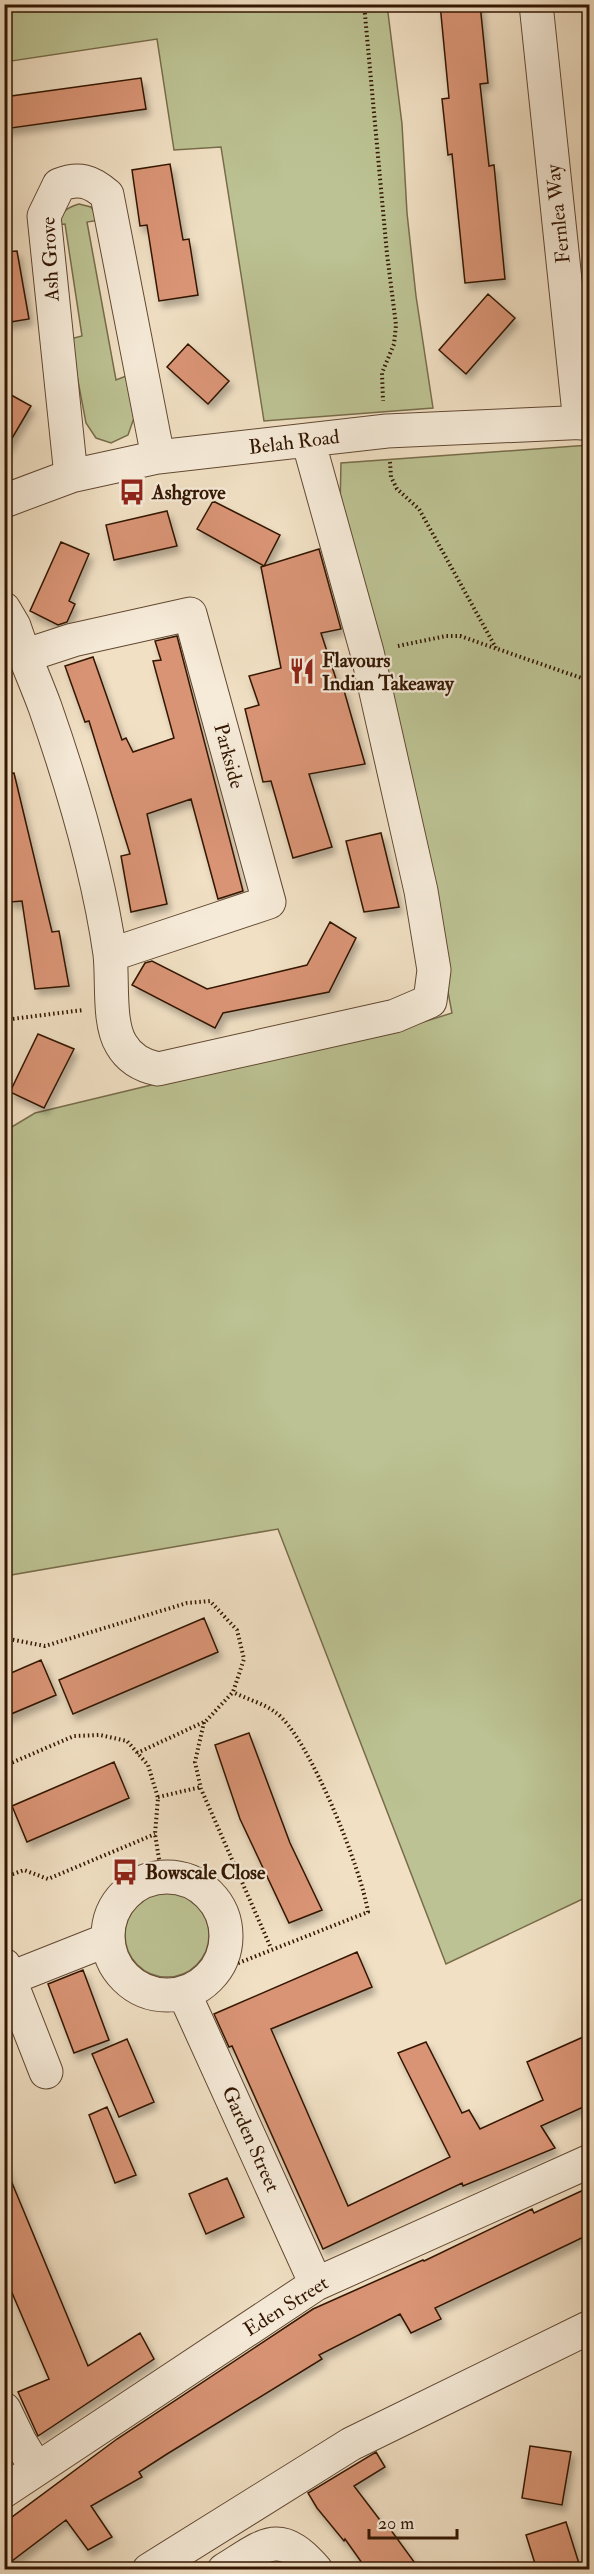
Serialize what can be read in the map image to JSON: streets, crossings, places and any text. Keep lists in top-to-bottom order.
{
  "streets": {
    "street": [
      "Fernlea Way",
      "Ash Grove",
      "Belah Road",
      "Parkside",
      "Garden Street",
      "Eden Street"
    ]
  },
  "crossings": [
    ["Fernlea Way", "Belah Road"],
    ["Ash Grove", "Belah Road"],
    ["Garden Street", "Eden Street"]
  ],
  "places": {
    "bus stop": ["Ashgrove", "Bowscale Close"],
    "restaurant": ["Flavours Indian Takeaway"]
  },
  "scale_bar": "20 m"
}
